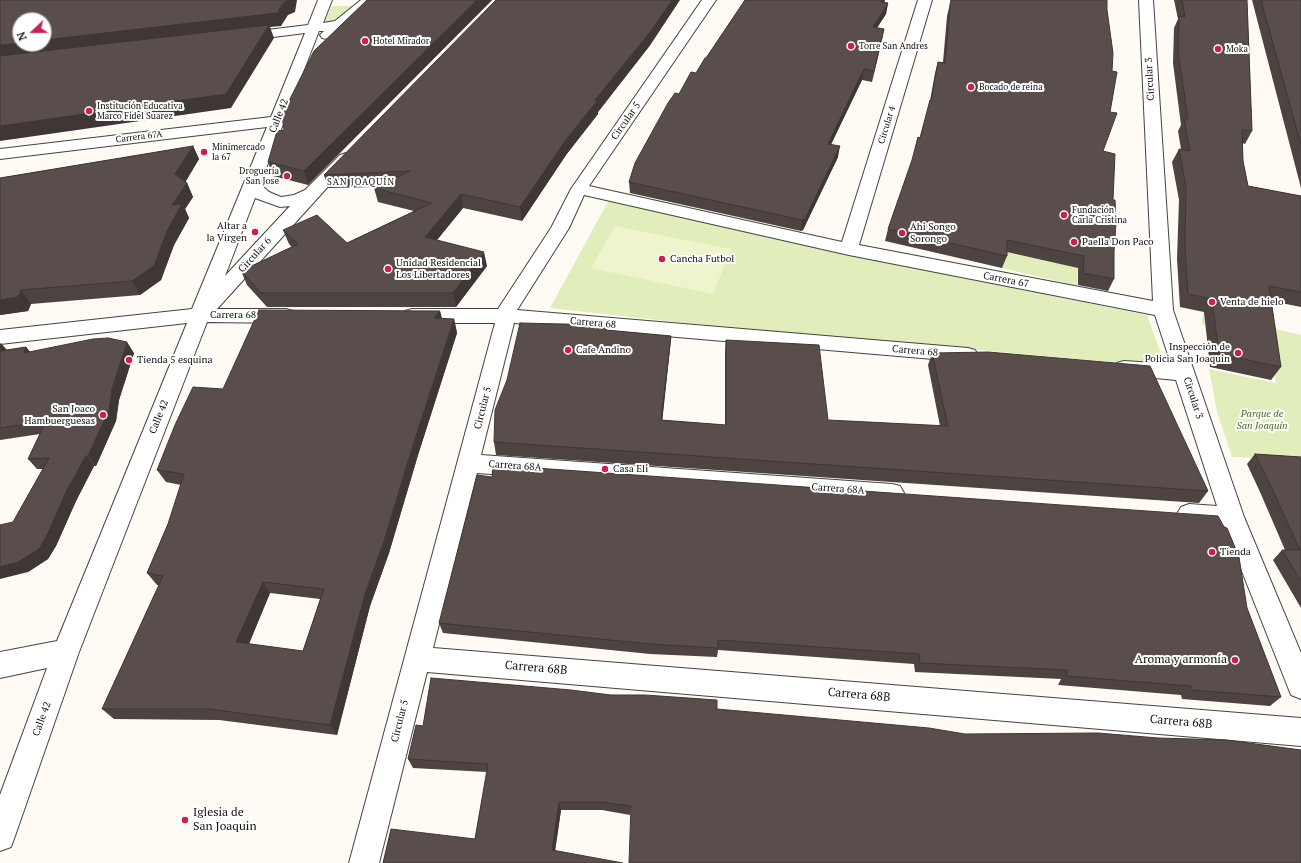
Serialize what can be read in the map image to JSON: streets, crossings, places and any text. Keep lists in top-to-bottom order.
{
  "streets": {
    "street": [
      "Circular 3",
      "Calle 42",
      "Circular 5",
      "Circular 4",
      "Carrera 67A",
      "Circular 6",
      "Carrera 67",
      "Carrera 68",
      "Carrera 68A",
      "Carrera 68B"
    ]
  },
  "crossings": [
    ["Circular 3", "Carrera 67"],
    ["Calle 42", "Carrera 67A"],
    ["Calle 42", "Circular 6"],
    ["Calle 42", "Carrera 68"],
    ["Circular 5", "Carrera 67"],
    ["Circular 5", "Carrera 68"],
    ["Circular 5", "Carrera 68A"],
    ["Circular 5", "Carrera 68B"],
    ["Circular 4", "Carrera 67"],
    ["Circular 6", "Carrera 68"]
  ],
  "districts": ["SAN JOAQUÍN"],
  "parks": ["Parque de San Joaquín"],
  "places": [
    "Hotel Mirador",
    "Torre San Andres",
    "Moka",
    "Bocado de reina",
    "Institución Educativa Marco Fidel Suarez",
    "Minimercado la 67",
    "Droguería San Jose",
    "Fundación Carla Cristina",
    "Altar a la Virgen",
    "Ahi Songo Sorongo",
    "Paella Don Paco",
    "Cancha Futbol",
    "Unidad Residencial Los Libertadores",
    "Venta de hielo",
    "Cafe Andino",
    "Inspección de Policia San Joaquin",
    "Tienda 5 esquina",
    "San Joaco Hambuerguesas",
    "Casa Eli",
    "Tienda",
    "Aroma y armonía",
    "Iglesia de San Joaquin"
  ],
  "north": "left"
}
